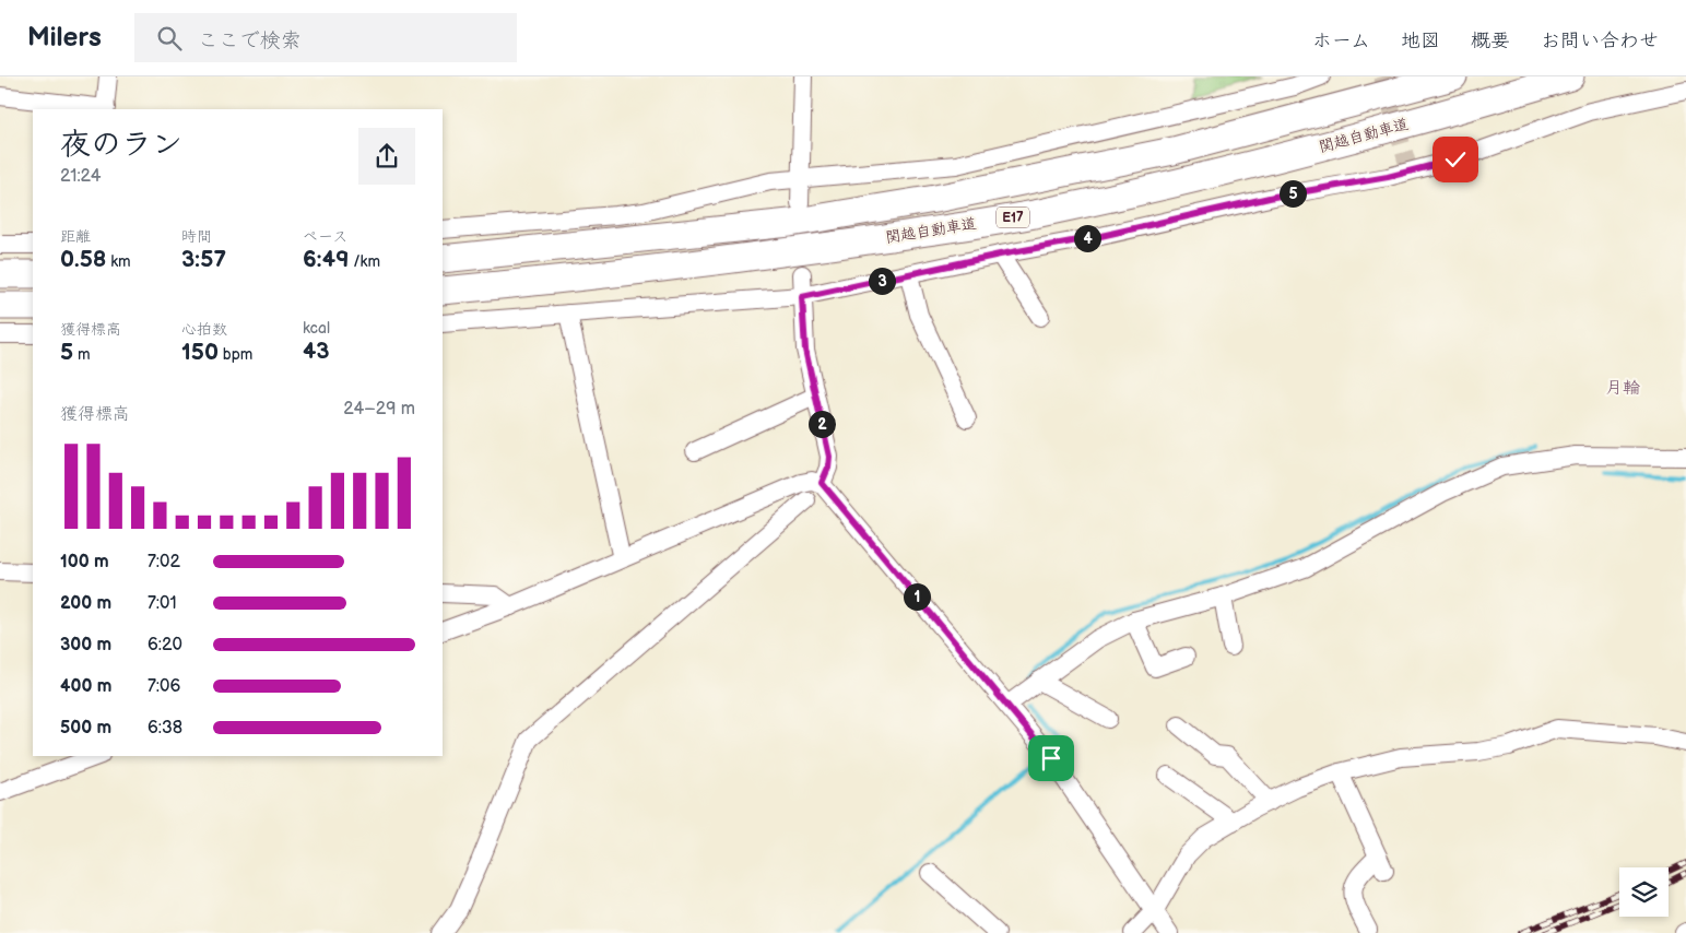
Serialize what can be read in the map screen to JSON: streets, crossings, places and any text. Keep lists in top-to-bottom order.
{
  "streets": {
    "highway": ["関越自動車道", "E17"]
  },
  "districts": ["月輪"],
  "page": {
    "header": "Milers",
    "search": "ここで検索",
    "nav": [
      "ホーム",
      "地図",
      "概要",
      "お問い合わせ"
    ],
    "heading": ["夜のラン", "21:24"],
    "pins": [
      "5",
      "4",
      "3",
      "2",
      "1"
    ],
    "stats": [
      ["距離", "0.58 km"],
      ["時間", "3:57"],
      ["ペース", "6:49 /km"],
      ["獲得標高", "5 m"],
      ["心拍数", "150 bpm"],
      ["kcal", "43"]
    ],
    "chart": ["獲得標高", "24–29 m"],
    "list": [
      {
        "name": "100 m",
        "note": "7:02"
      },
      {
        "name": "200 m",
        "note": "7:01"
      },
      {
        "name": "300 m",
        "note": "6:20"
      },
      {
        "name": "400 m",
        "note": "7:06"
      },
      {
        "name": "500 m",
        "note": "6:38"
      }
    ]
  }
}
